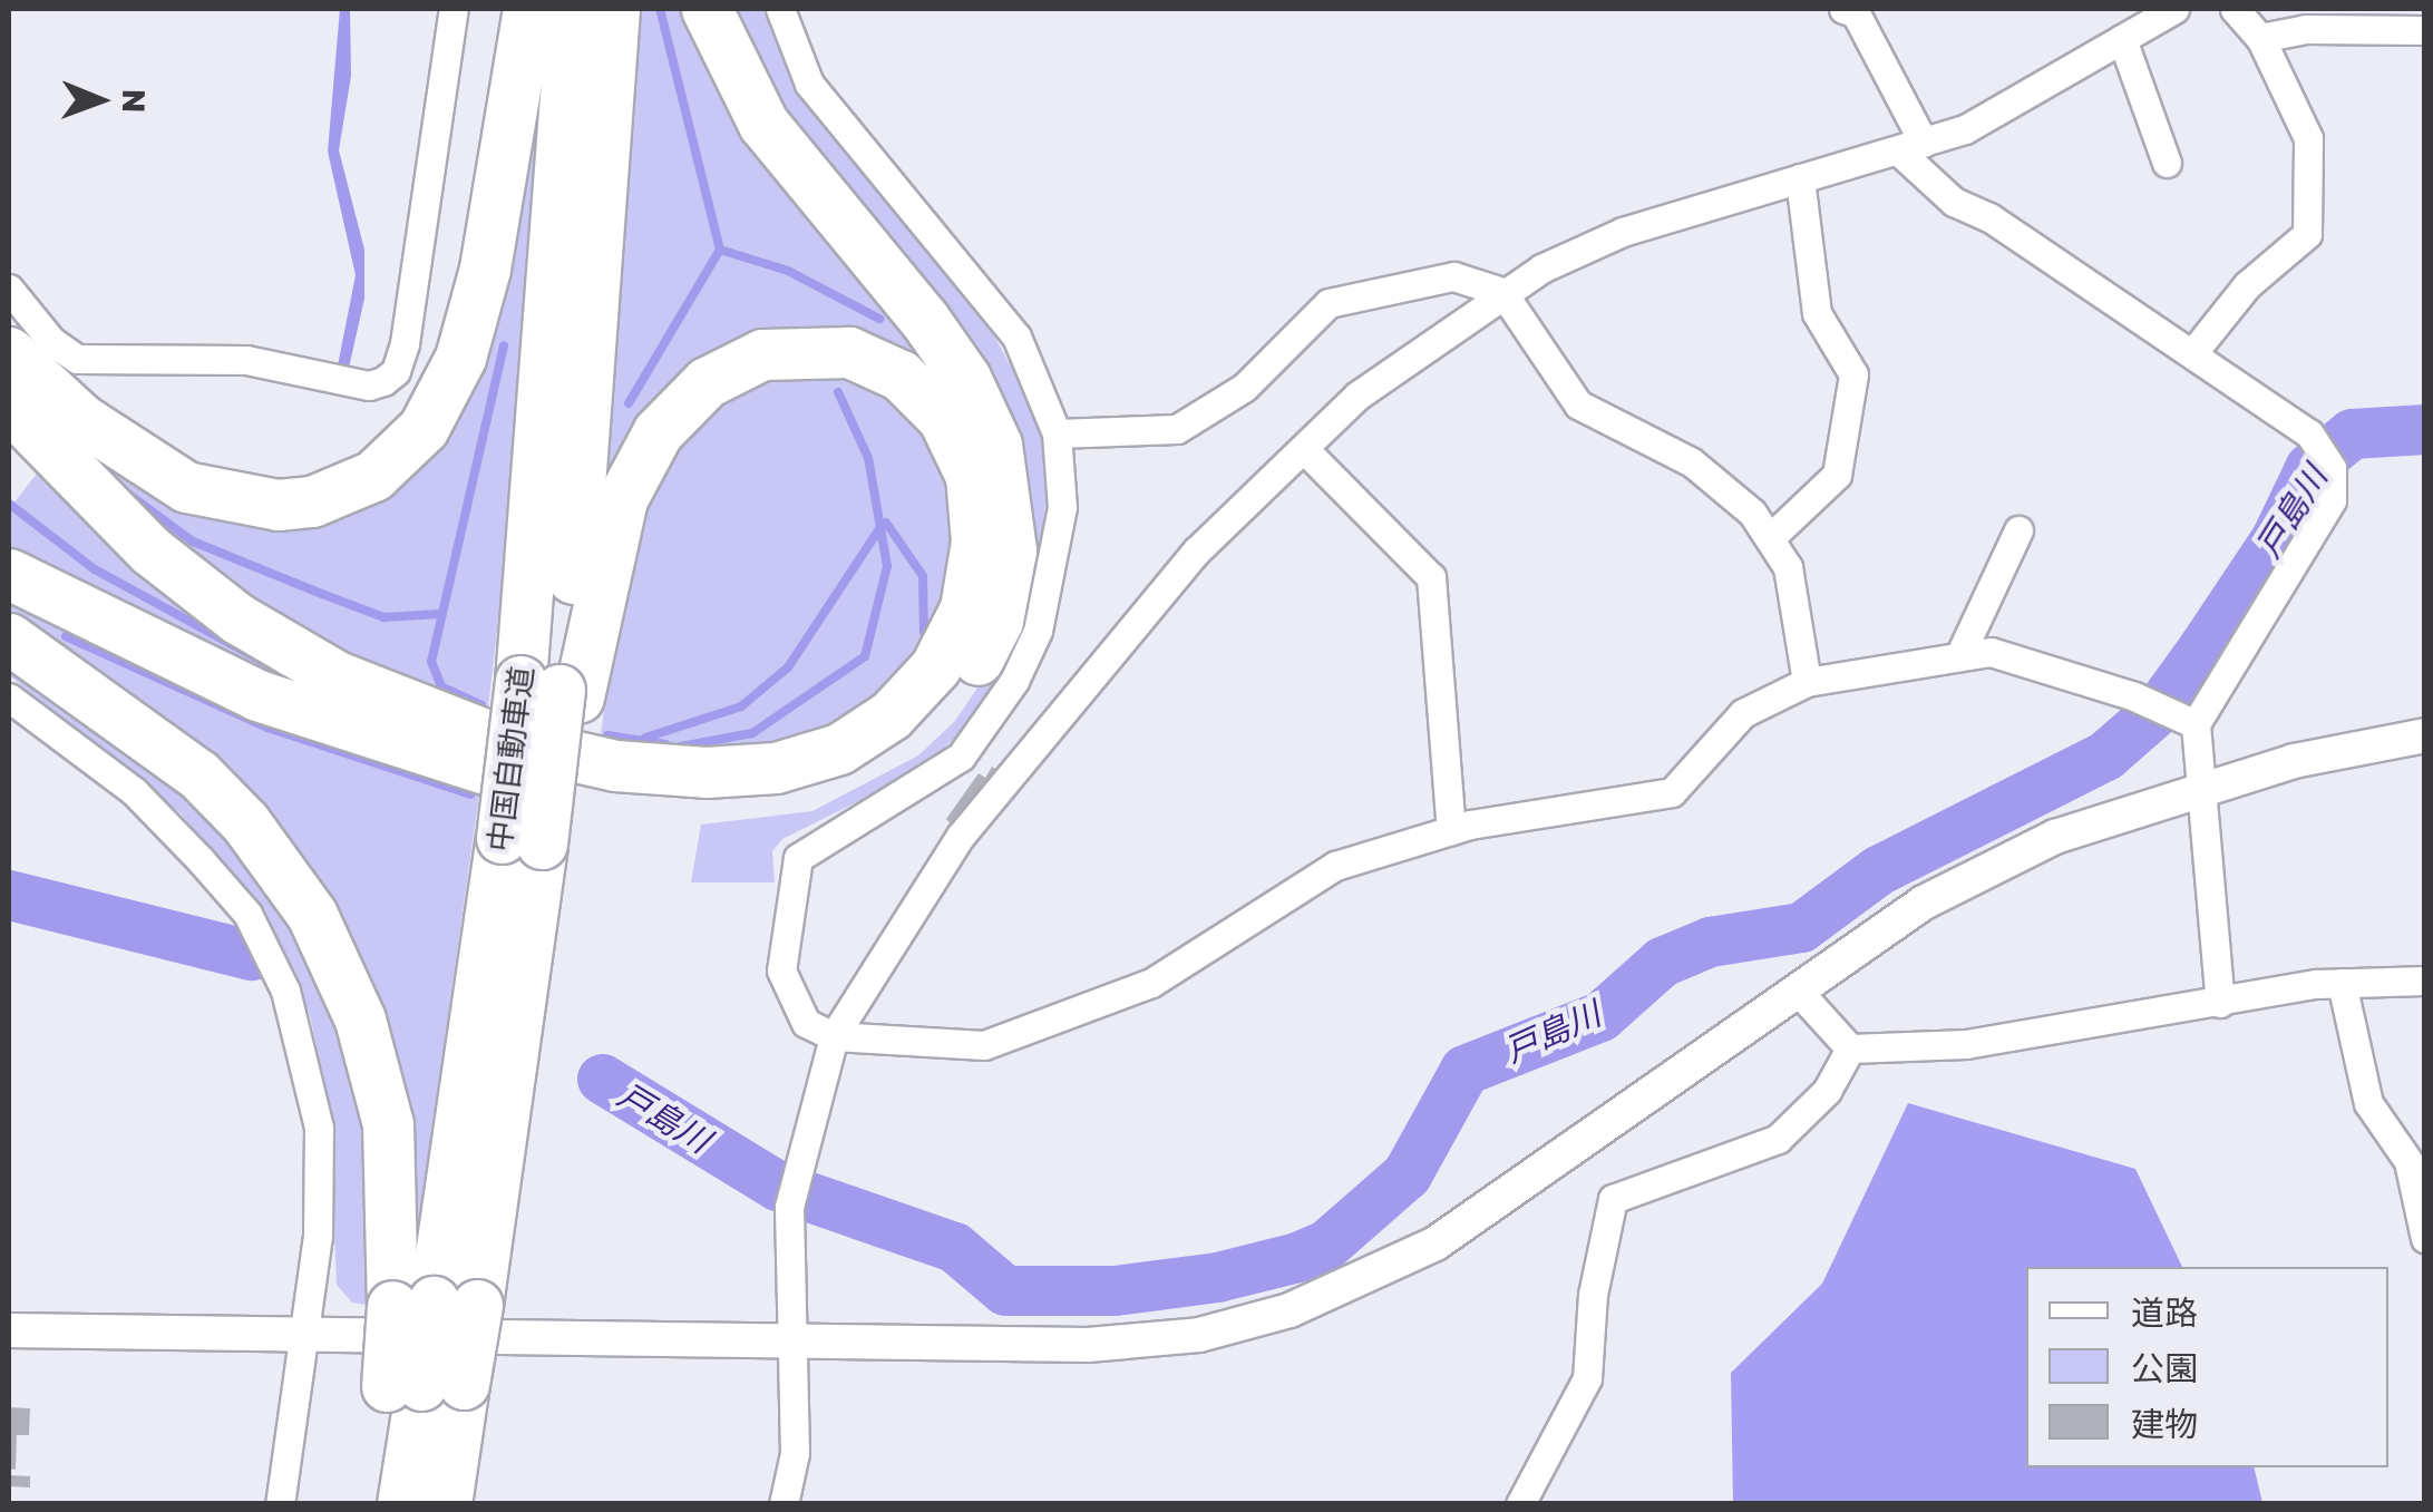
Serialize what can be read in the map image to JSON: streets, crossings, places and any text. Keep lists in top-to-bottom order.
{
  "streets": {
    "highway": ["中国自動車道"]
  },
  "water": ["戸島川"],
  "legend": ["道路", "公園", "建物"],
  "north": "right"
}
